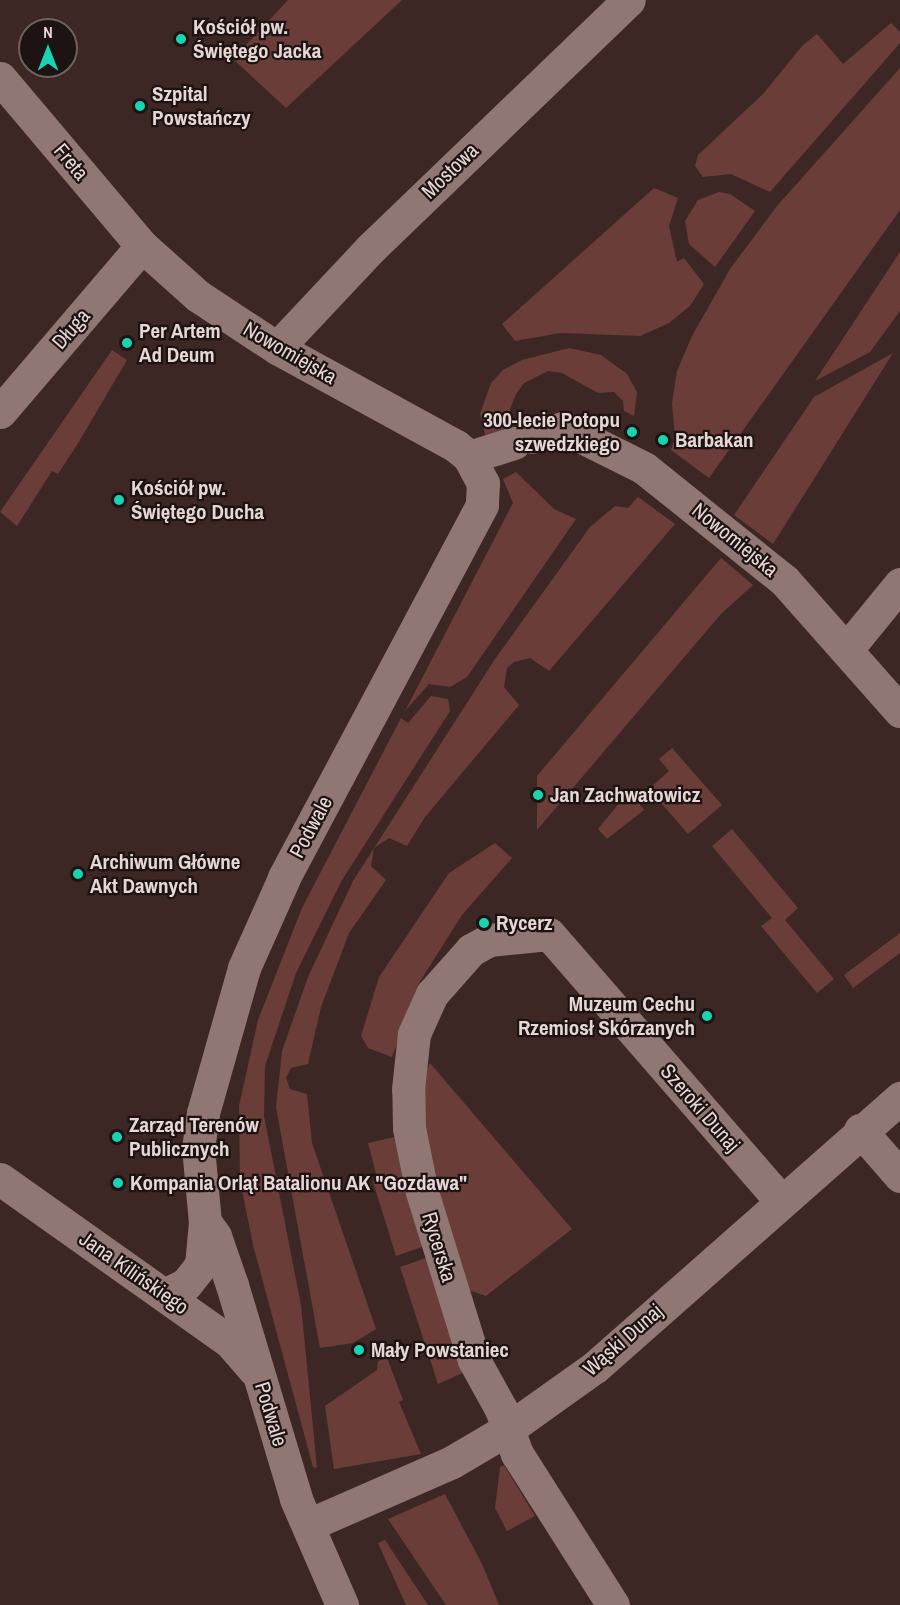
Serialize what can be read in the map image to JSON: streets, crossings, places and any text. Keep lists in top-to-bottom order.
{
  "streets": {
    "street": [
      "Freta",
      "Mostowa",
      "Długa",
      "Nowomiejska",
      "Podwale",
      "Szeroki Dunaj",
      "Rycerska",
      "Jana Kilińskiego",
      "Wąski Dunaj"
    ]
  },
  "crossings": [
    ["Freta", "Długa"],
    ["Freta", "Nowomiejska"],
    ["Mostowa", "Nowomiejska"],
    ["Długa", "Nowomiejska"],
    ["Nowomiejska", "Podwale"],
    ["Podwale", "Jana Kilińskiego"],
    ["Podwale", "Wąski Dunaj"],
    ["Szeroki Dunaj", "Rycerska"],
    ["Szeroki Dunaj", "Wąski Dunaj"],
    ["Rycerska", "Wąski Dunaj"]
  ],
  "places": [
    "Kościół pw. Świętego Jacka",
    "Szpital Powstańczy",
    "Per Artem Ad Deum",
    "300-lecie Potopu szwedzkiego",
    "Barbakan",
    "Kościół pw. Świętego Ducha",
    "Jan Zachwatowicz",
    "Archiwum Główne Akt Dawnych",
    "Rycerz",
    "Muzeum Cechu Rzemiosł Skórzanych",
    "Zarząd Terenów Publicznych",
    "Kompania Orląt Batalionu AK \"Gozdawa\"",
    "Mały Powstaniec"
  ],
  "north": "top"
}
